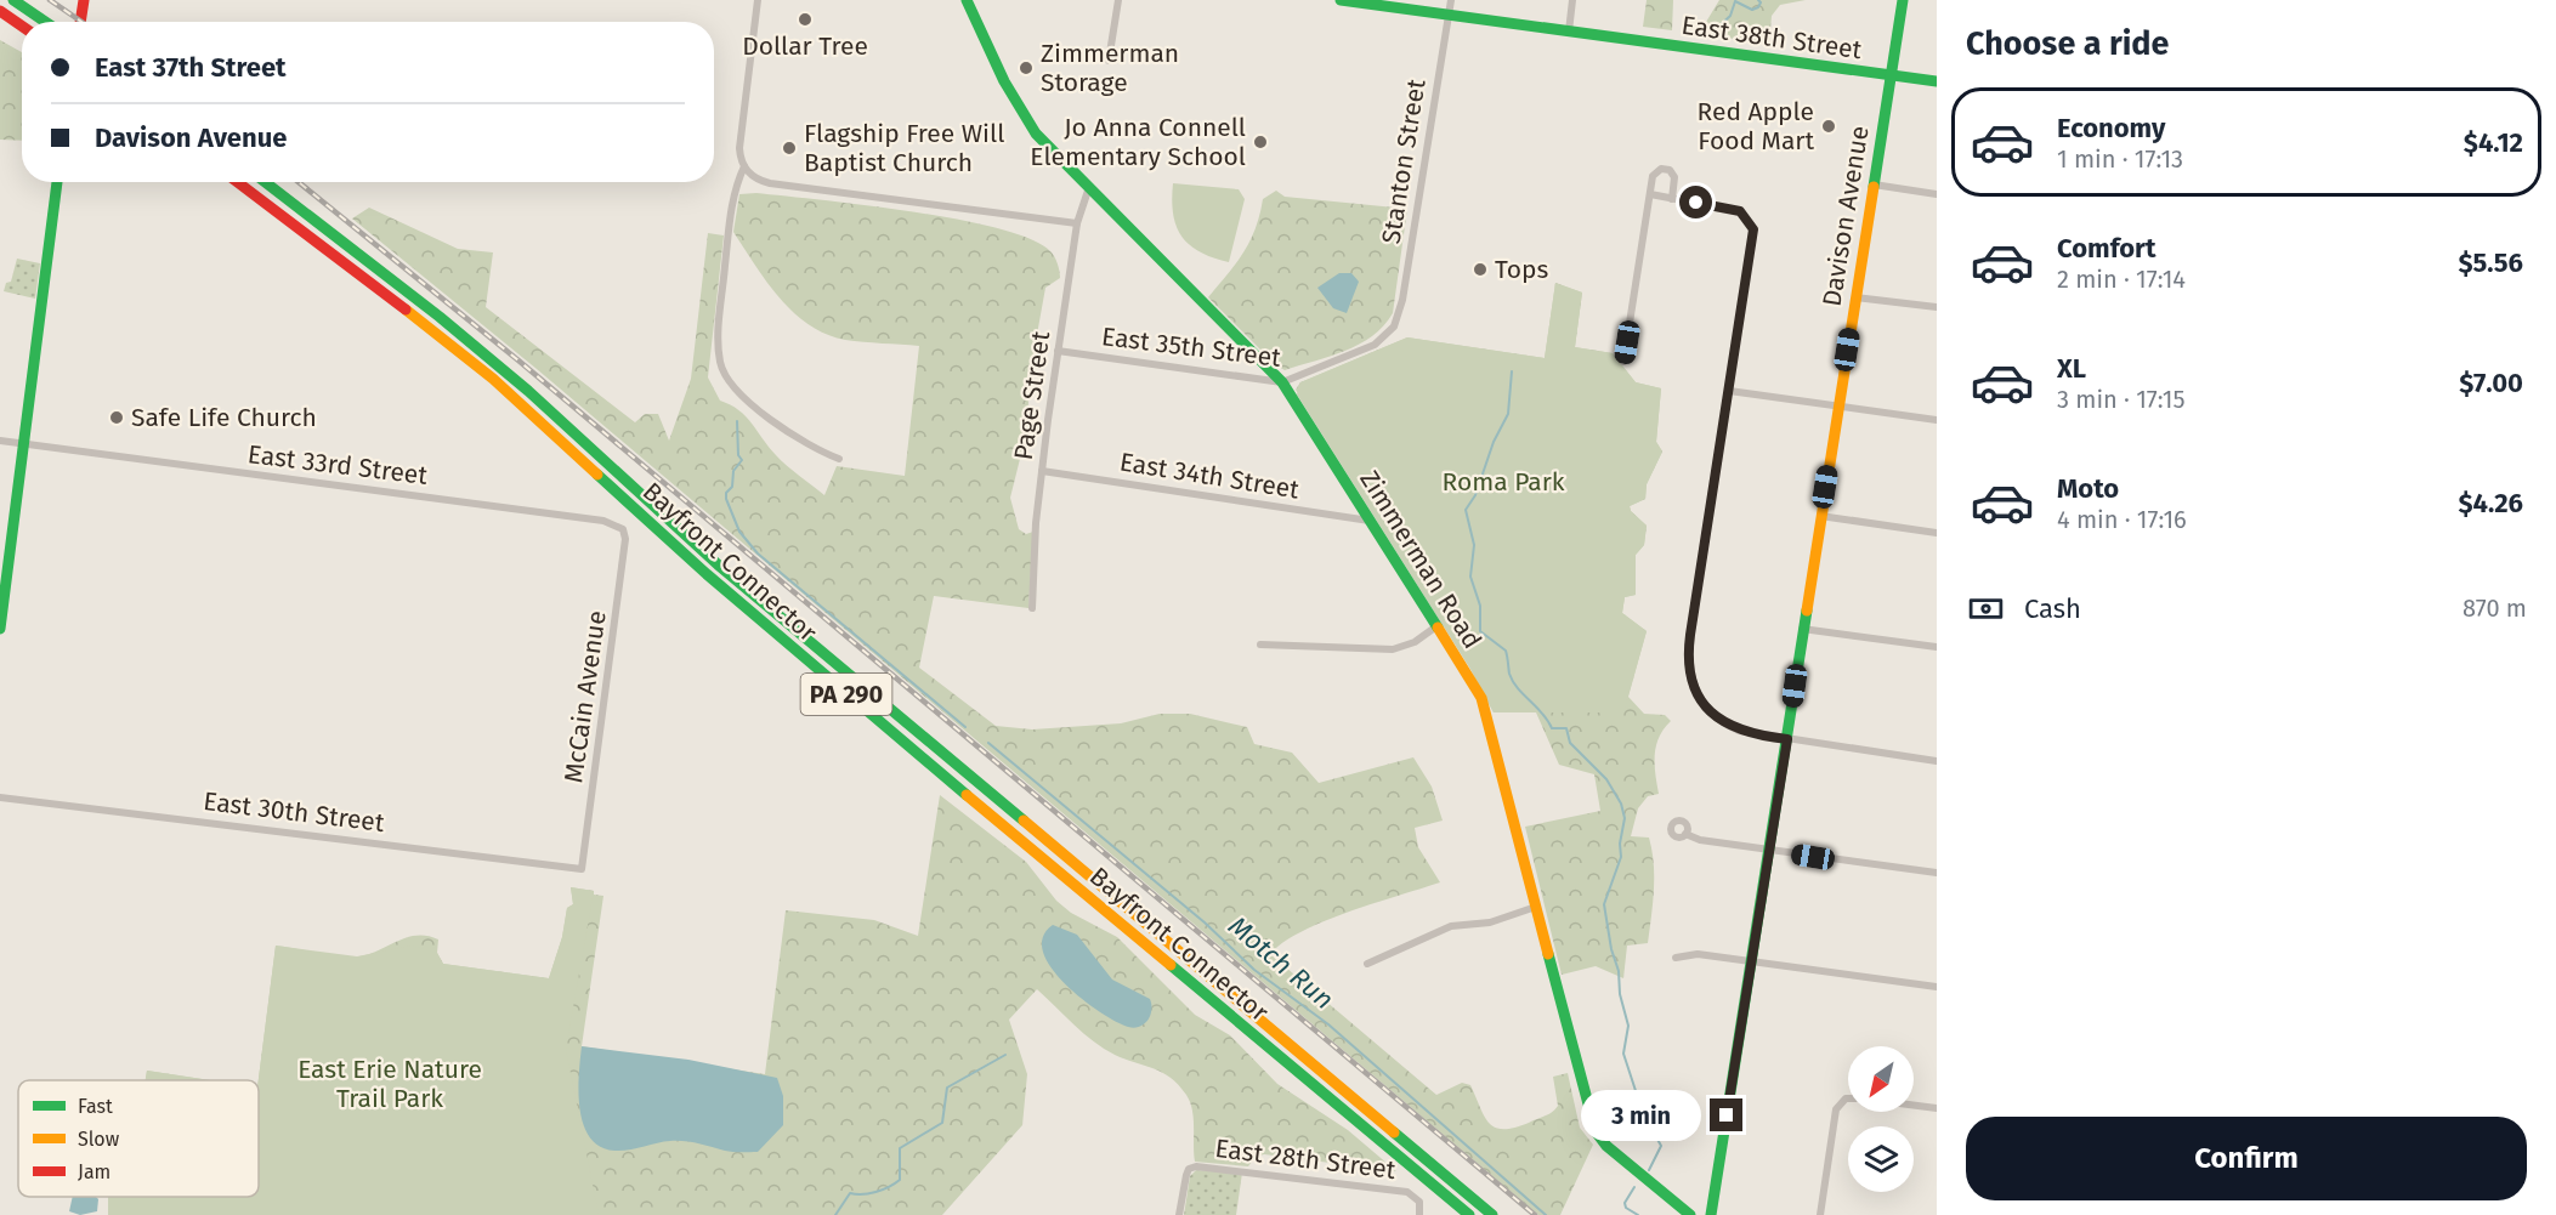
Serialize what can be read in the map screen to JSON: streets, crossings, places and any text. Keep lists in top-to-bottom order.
{
  "streets": {
    "main road": [
      "East 38th Street",
      "Davison Avenue",
      "Zimmerman Road",
      "Bayfront Connector",
      "PA 290"
    ],
    "street": [
      "Stanton Street",
      "East 35th Street",
      "Page Street",
      "East 33rd Street",
      "East 34th Street",
      "McCain Avenue",
      "East 30th Street",
      "East 28th Street"
    ]
  },
  "crossings": [
    ["East 38th Street", "Stanton Street"],
    ["East 38th Street", "Davison Avenue"],
    ["Stanton Street", "East 35th Street"],
    ["East 35th Street", "Page Street"],
    ["East 35th Street", "Zimmerman Road"],
    ["Page Street", "East 34th Street"],
    ["Page Street", "Zimmerman Road"],
    ["East 33rd Street", "McCain Avenue"],
    ["East 34th Street", "Zimmerman Road"],
    ["McCain Avenue", "East 30th Street"]
  ],
  "water": ["Motch Run"],
  "parks": ["Roma Park", "East Erie Nature Trail Park"],
  "places": [
    "Dollar Tree",
    "Zimmerman Storage",
    "Red Apple Food Mart",
    "Jo Anna Connell Elementary School",
    "Flagship Free Will Baptist Church",
    "Tops",
    "Safe Life Church"
  ],
  "legend": ["Fast", "Slow", "Jam"],
  "north": "bottom left",
  "page": {
    "heading": "Choose a ride",
    "banner": ["East 37th Street", "Davison Avenue"],
    "list": [
      {
        "name": "Economy",
        "note": "1 min · 17:13",
        "value": "$4.12"
      },
      {
        "name": "Comfort",
        "note": "2 min · 17:14",
        "value": "$5.56"
      },
      {
        "name": "XL",
        "note": "3 min · 17:15",
        "value": "$7.00"
      },
      {
        "name": "Moto",
        "note": "4 min · 17:16",
        "value": "$4.26"
      }
    ],
    "pay": ["Cash", "870 m"],
    "bubble": "3 min",
    "buttons": "Confirm"
  }
}
